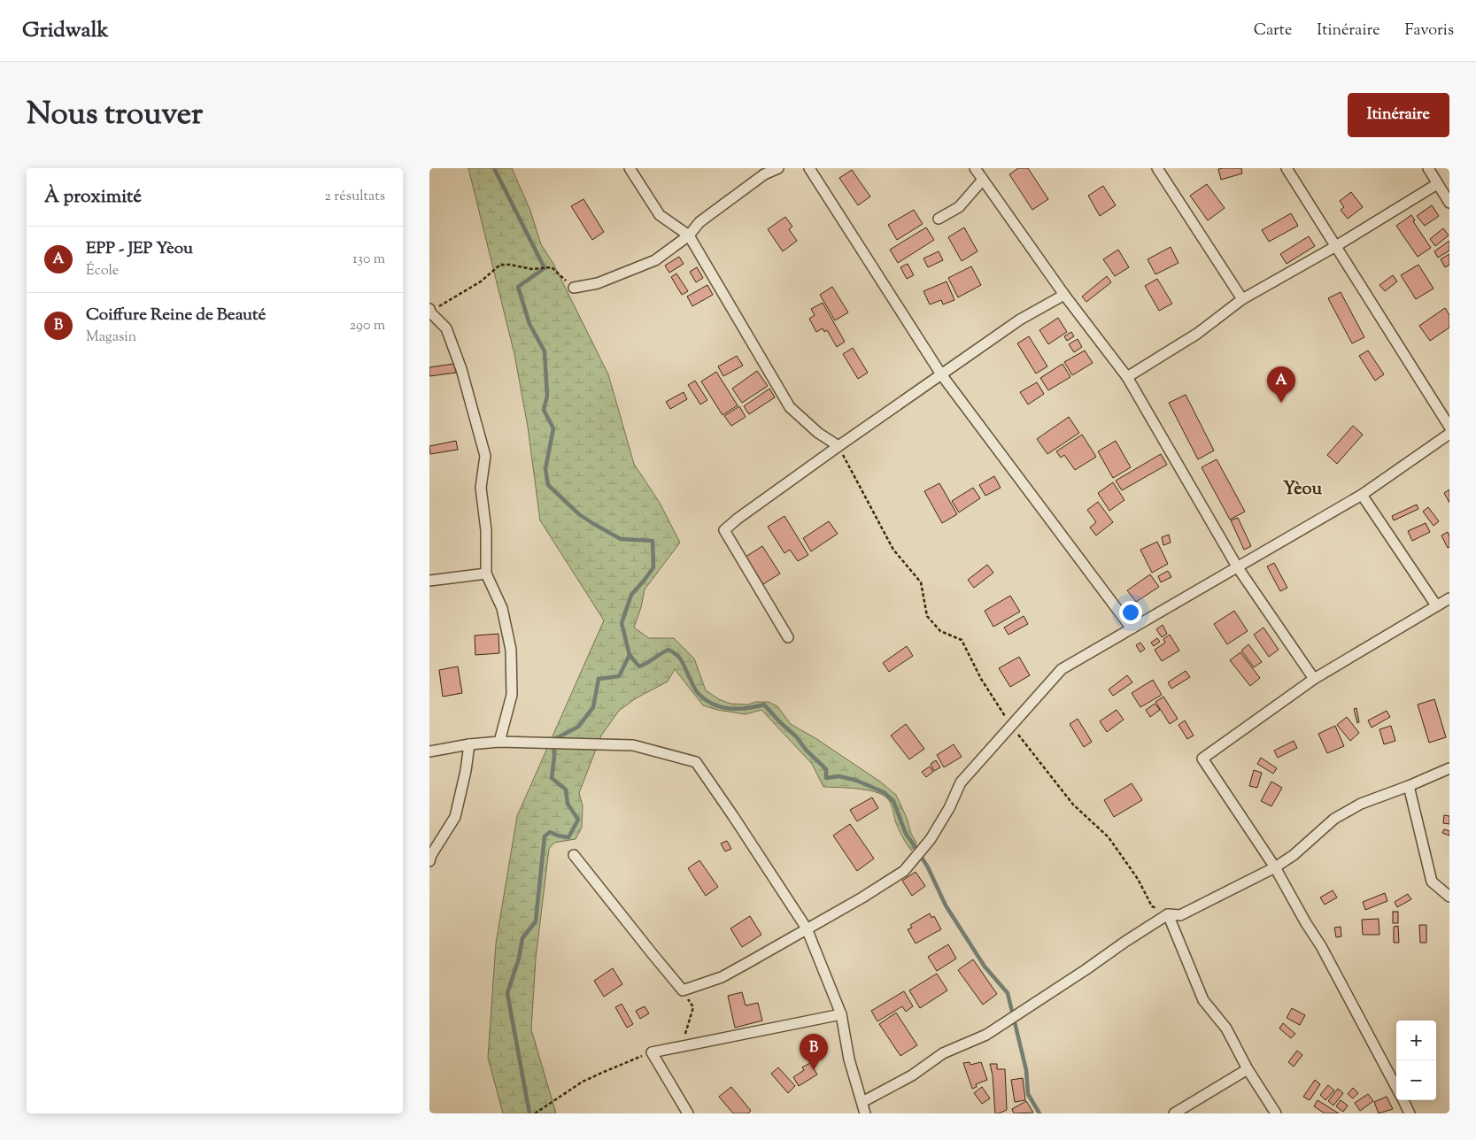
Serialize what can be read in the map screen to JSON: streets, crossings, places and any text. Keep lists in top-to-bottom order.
{
  "districts": ["Yèou"],
  "page": {
    "header": "Gridwalk",
    "nav": ["Carte", "Itinéraire", "Favoris"],
    "title": "Nous trouver",
    "buttons": "Itinéraire",
    "heading": ["À proximité", "2 résultats"],
    "list": [
      {
        "mark": "A",
        "name": "EPP - JEP Yèou",
        "note": "École",
        "value": "130 m"
      },
      {
        "mark": "B",
        "name": "Coiffure Reine de Beauté",
        "note": "Magasin",
        "value": "290 m"
      }
    ],
    "pins": ["A", "B"],
    "map_buttons": ["+", "−"]
  }
}
